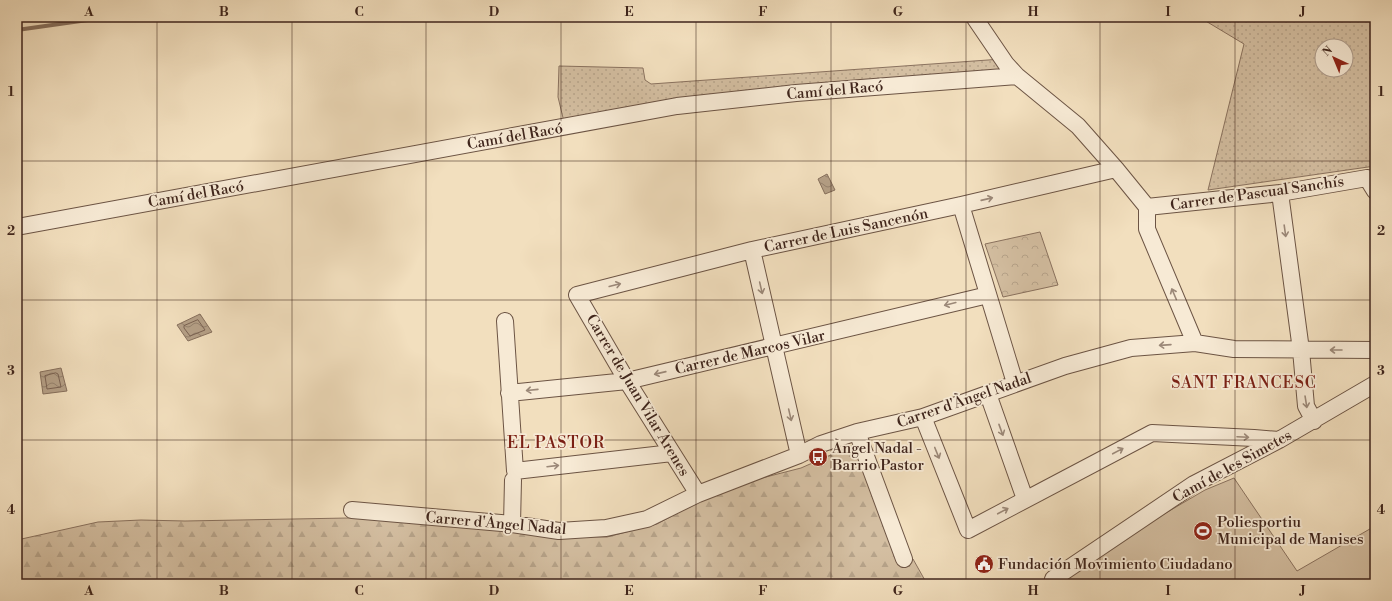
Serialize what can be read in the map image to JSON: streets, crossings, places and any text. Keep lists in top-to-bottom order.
{
  "streets": {
    "street": [
      "Camí del Racó",
      "Carrer de Pascual Sanchís",
      "Carrer de Luis Sancenón",
      "Carrer de Marcos Vilar",
      "Carrer de Juan Vilar Arenes",
      "Carrer d'Àngel Nadal",
      "Camí de les Simetes"
    ]
  },
  "crossings": [
    ["Carrer de Luis Sancenón", "Carrer de Juan Vilar Arenes"],
    ["Carrer de Marcos Vilar", "Carrer de Juan Vilar Arenes"],
    ["Carrer de Juan Vilar Arenes", "Carrer d'Àngel Nadal"]
  ],
  "one_way": ["Carrer de Luis Sancenón", "Carrer de Marcos Vilar"],
  "districts": ["SANT FRANCESC", "EL PASTOR"],
  "places": {
    "bus stop": ["Àngel Nadal - Barrio Pastor"],
    "sports": ["Poliesportiu Municipal de Manises"],
    "public building": ["Fundación Movimiento Ciudadano"]
  },
  "north": "top left",
  "grid": {
    "columns": [
      "A",
      "B",
      "C",
      "D",
      "E",
      "F",
      "G",
      "H",
      "I",
      "J"
    ],
    "rows": [
      "1",
      "2",
      "3",
      "4"
    ]
  }
}
